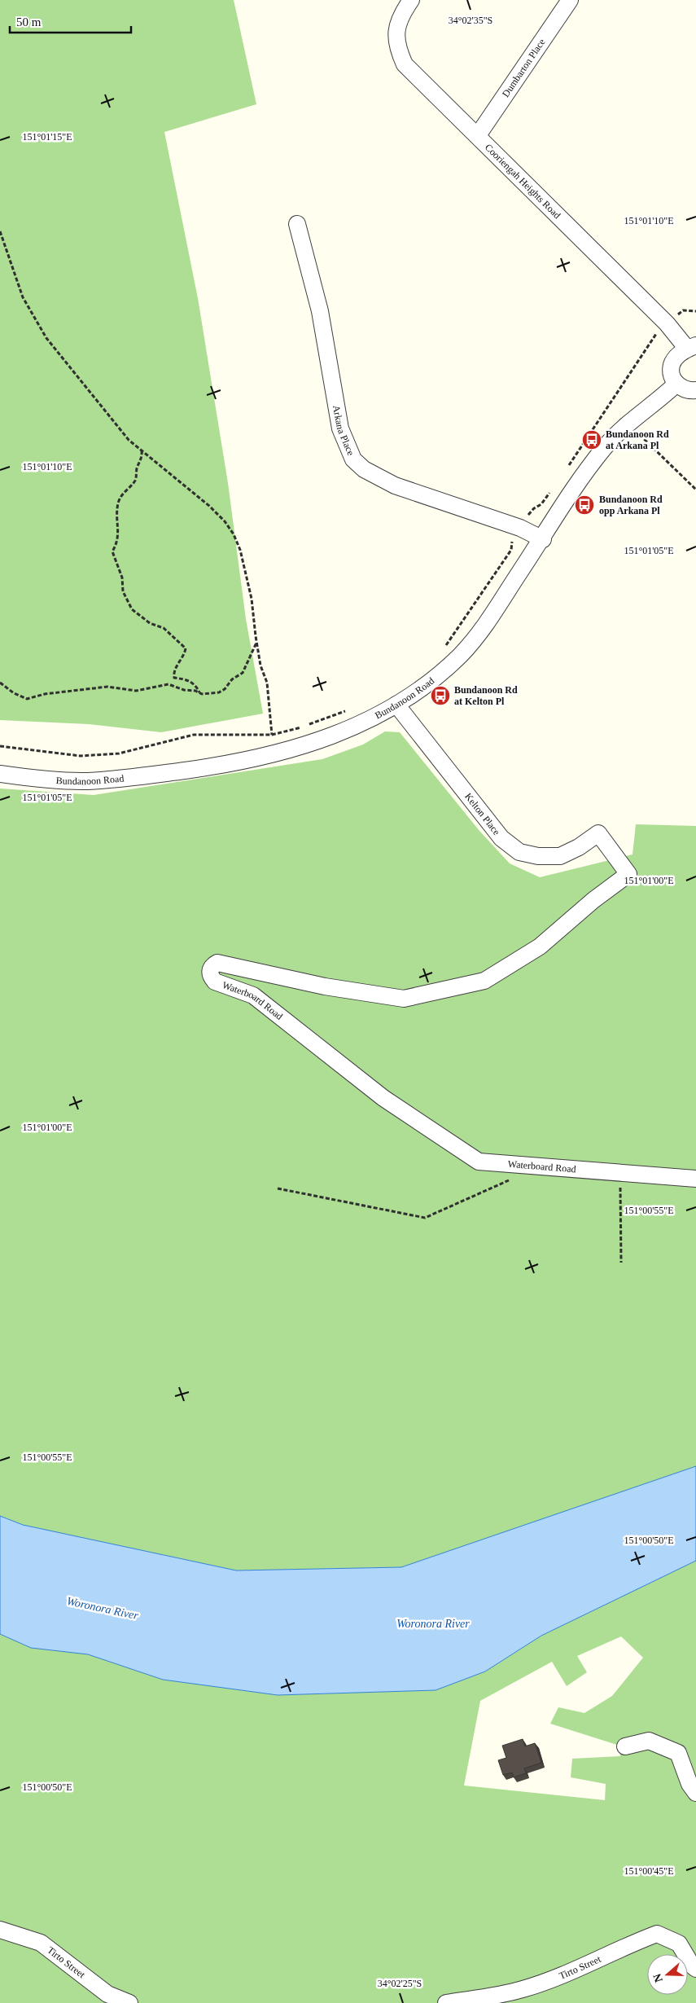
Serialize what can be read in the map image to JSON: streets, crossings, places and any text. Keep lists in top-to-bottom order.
{
  "streets": {
    "street": [
      "Dumbarton Place",
      "Cooriengah Heights Road",
      "Arkana Place",
      "Bundanoon Road",
      "Kelton Place",
      "Waterboard Road",
      "Tirto Street"
    ]
  },
  "crossings": [
    ["Dumbarton Place", "Cooriengah Heights Road"],
    ["Arkana Place", "Bundanoon Road"],
    ["Bundanoon Road", "Kelton Place"],
    ["Kelton Place", "Waterboard Road"]
  ],
  "water": ["Woronora River"],
  "places": {
    "bus stop": ["Bundanoon Rd at Arkana Pl", "Bundanoon Rd opp Arkana Pl", "Bundanoon Rd at Kelton Pl"]
  },
  "scale_bar": "50 m",
  "north": "left",
  "coordinates": [
    "34°02'35\"S",
    "151°01'15\"E",
    "151°01'10\"E",
    "151°01'05\"E",
    "151°01'00\"E",
    "151°00'55\"E",
    "151°00'50\"E",
    "151°00'45\"E",
    "34°02'25\"S"
  ]
}
